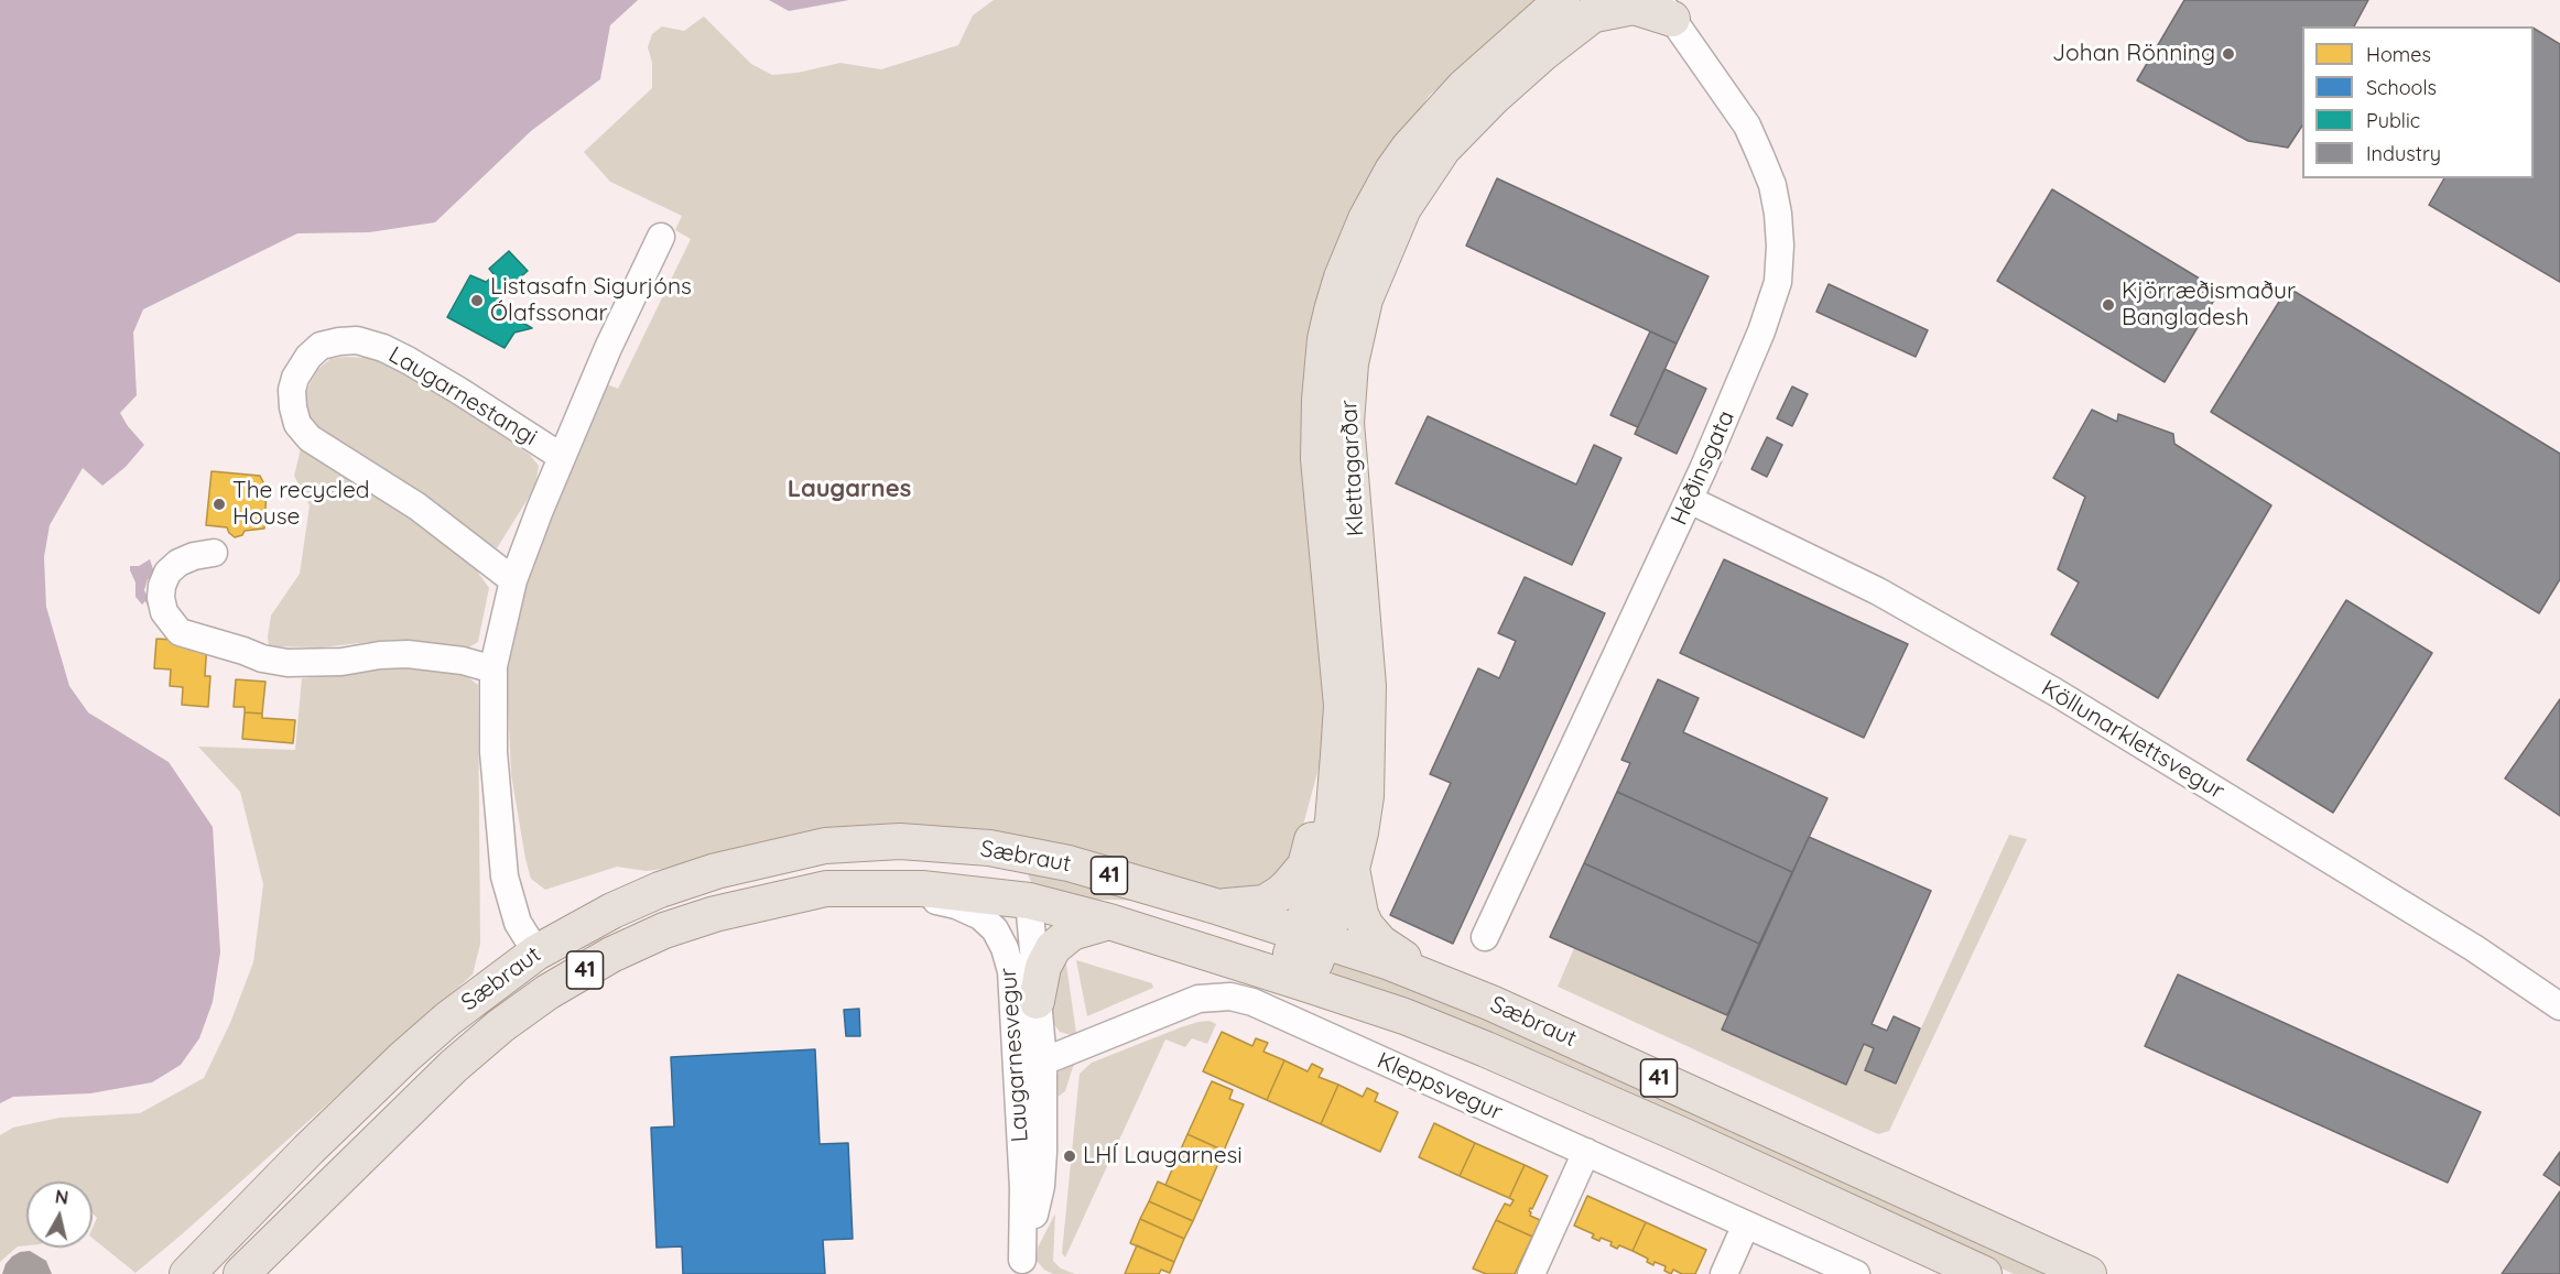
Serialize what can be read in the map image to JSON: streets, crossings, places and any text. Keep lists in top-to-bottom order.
{
  "streets": {
    "main road": ["Klettagarðar", "Sæbraut", "41"],
    "street": [
      "Laugarnestangi",
      "Héðinsgata",
      "Köllunarklettsvegur",
      "Laugarnesvegur",
      "Kleppsvegur"
    ]
  },
  "crossings": [
    ["Laugarnestangi", "Sæbraut"],
    ["Klettagarðar", "Sæbraut"],
    ["Héðinsgata", "Köllunarklettsvegur"],
    ["Sæbraut", "Laugarnesvegur"],
    ["Laugarnesvegur", "Kleppsvegur"]
  ],
  "districts": ["Laugarnes"],
  "places": [
    "Johan Rönning",
    "Listasafn Sigurjóns Ólafssonar",
    "Kjörræðismaður Bangladesh",
    "The recycled House",
    "LHÍ Laugarnesi"
  ],
  "legend": [
    "Homes",
    "Schools",
    "Public",
    "Industry"
  ],
  "north": "top"
}
